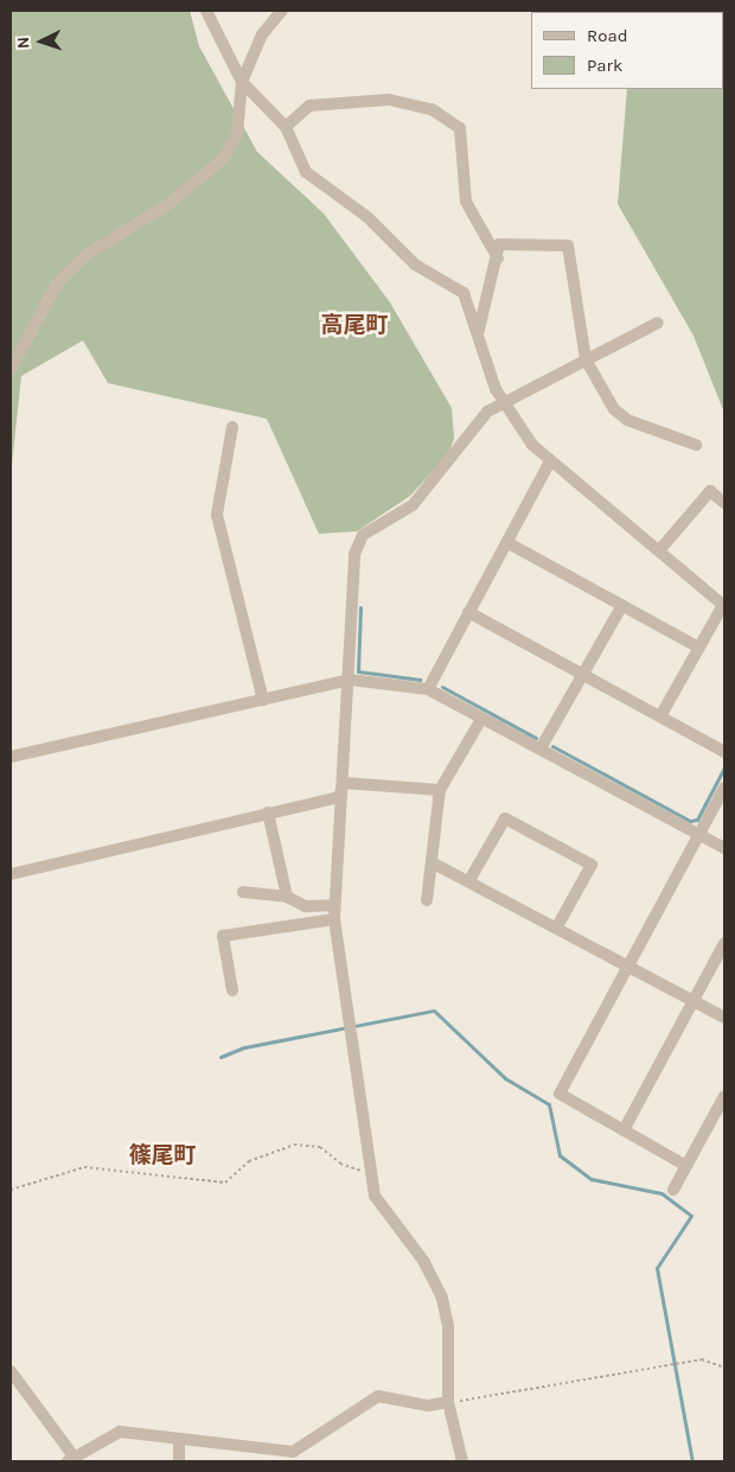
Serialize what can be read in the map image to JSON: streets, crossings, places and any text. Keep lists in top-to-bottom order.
{
  "districts": ["高尾町", "篠尾町"],
  "legend": ["Road", "Park"],
  "north": "left"
}
